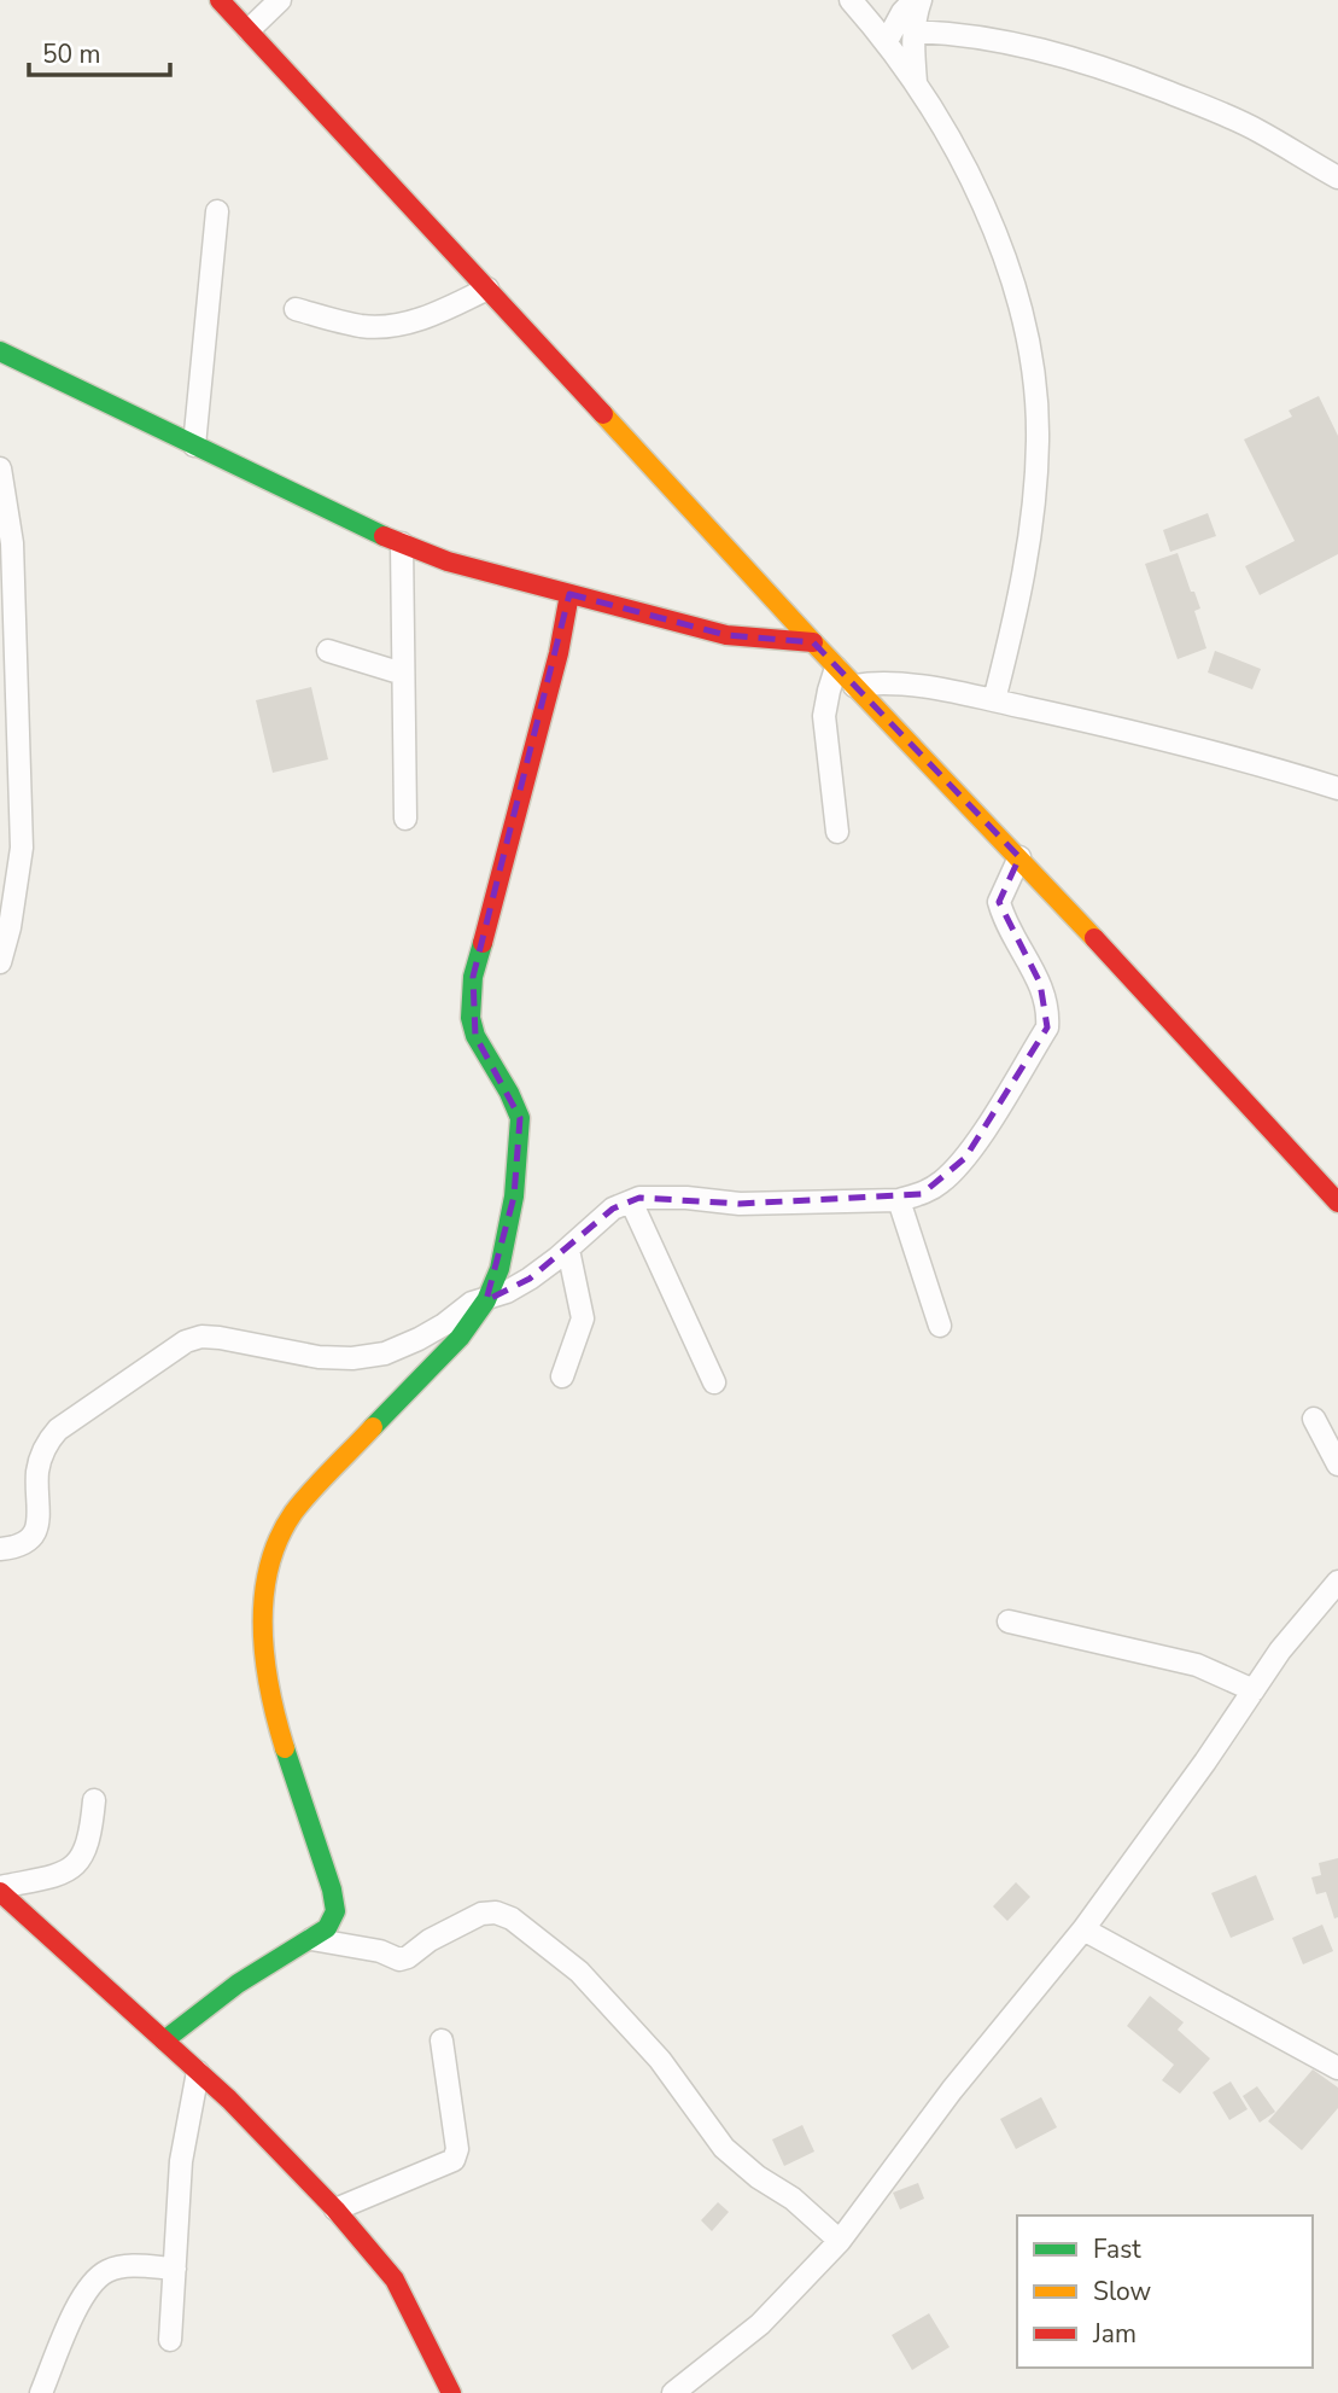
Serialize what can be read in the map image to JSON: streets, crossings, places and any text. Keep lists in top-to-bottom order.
{
  "legend": ["Fast", "Slow", "Jam"],
  "scale_bar": "50 m"
}
